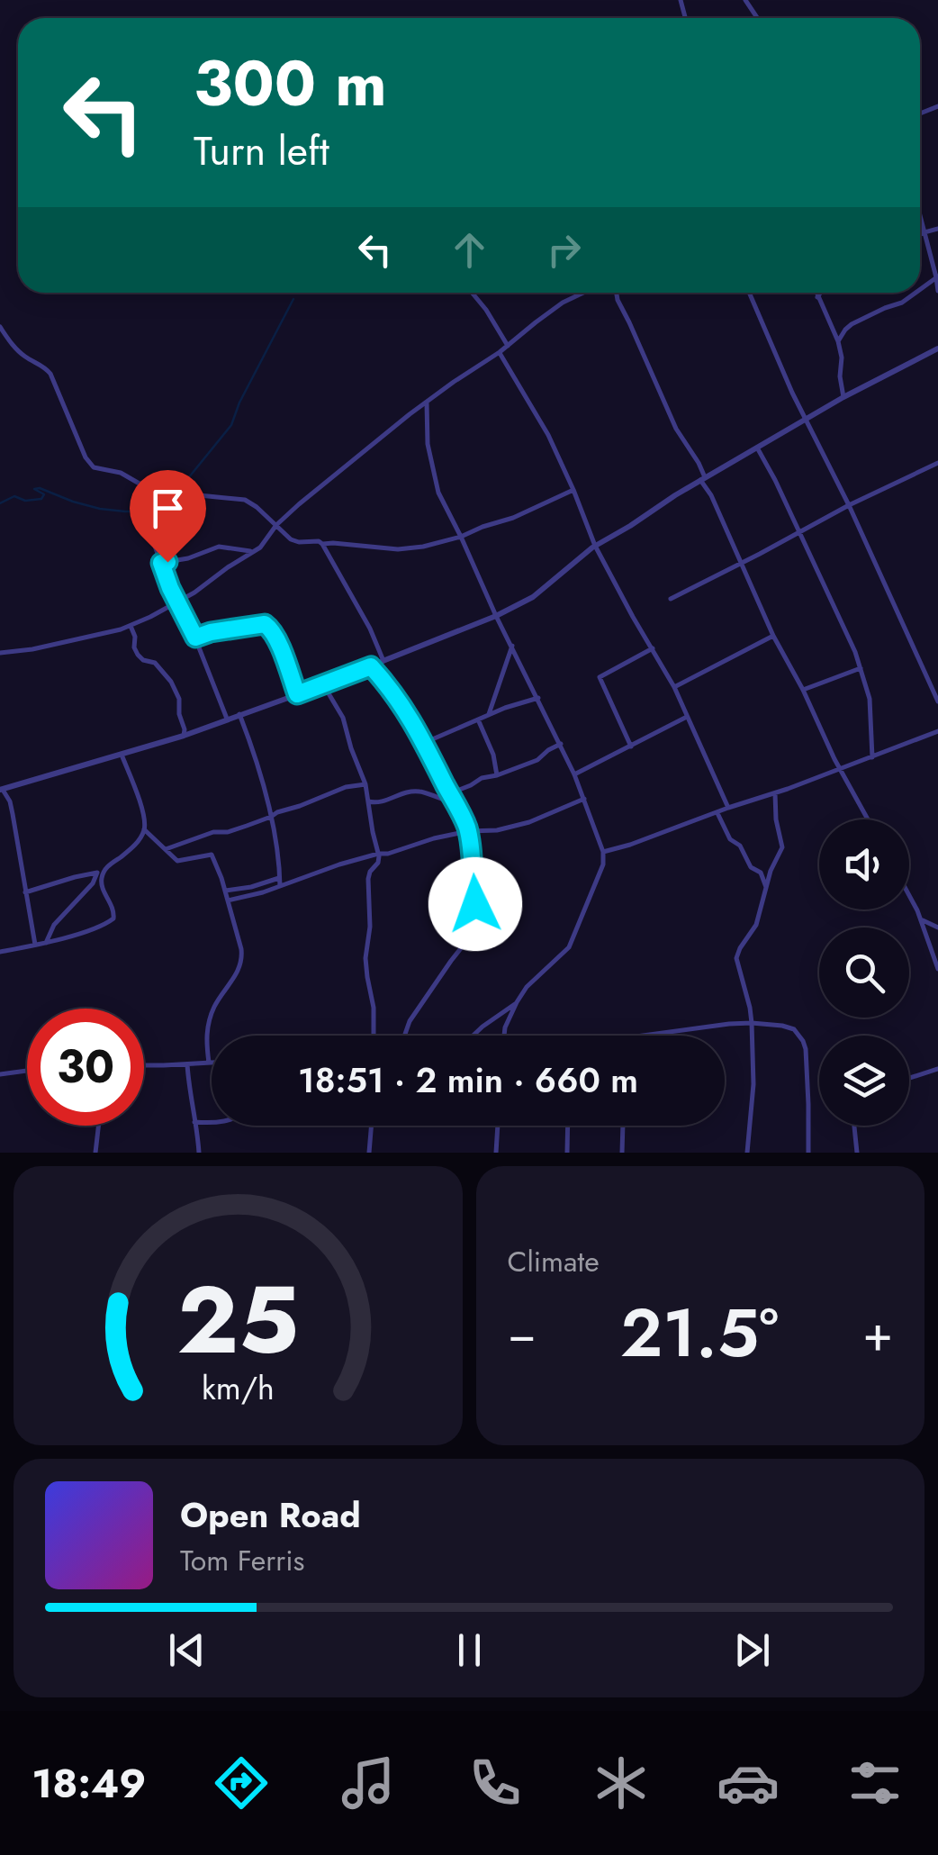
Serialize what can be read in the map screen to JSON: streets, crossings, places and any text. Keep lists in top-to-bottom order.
{
  "page": {
    "turn": ["300 m", "Turn left"],
    "limit": "30",
    "trip": "18:51 · 2 min · 660 m",
    "tile": "Climate",
    "heat": ["−", "21.5°", "+"],
    "song": ["Open Road", "Tom Ferris"],
    "tabs": "18:49",
    "gauge": ["25", "km/h"]
  }
}
